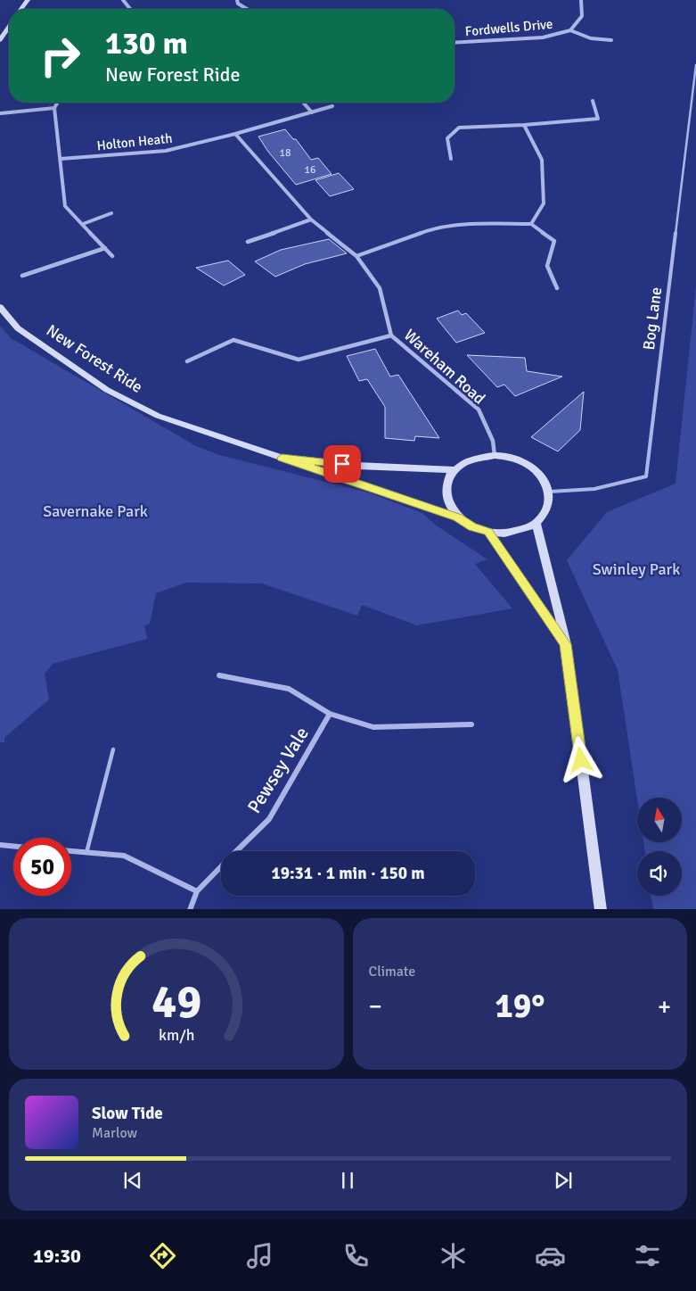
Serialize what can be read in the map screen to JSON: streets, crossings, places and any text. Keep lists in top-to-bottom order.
{
  "streets": {
    "main road": ["New Forest Ride"],
    "street": [
      "Fordwells Drive",
      "Holton Heath",
      "Wareham Road",
      "Pewsey Vale"
    ],
    "lane": ["Bog Lane"]
  },
  "crossings": [
    ["Holton Heath", "Wareham Road"],
    ["Bog Lane", "New Forest Ride"],
    ["Bog Lane", "Wareham Road"],
    ["New Forest Ride", "Wareham Road"]
  ],
  "parks": ["Savernake Park", "Swinley Park"],
  "house_numbers": ["18", "16"],
  "north": "top",
  "page": {
    "turn": ["130 m", "New Forest Ride"],
    "limit": "50",
    "trip": "19:31 · 1 min · 150 m",
    "tile": "Climate",
    "heat": ["−", "19°", "+"],
    "song": ["Slow Tide", "Marlow"],
    "tabs": "19:30",
    "gauge": ["49", "km/h"]
  }
}
